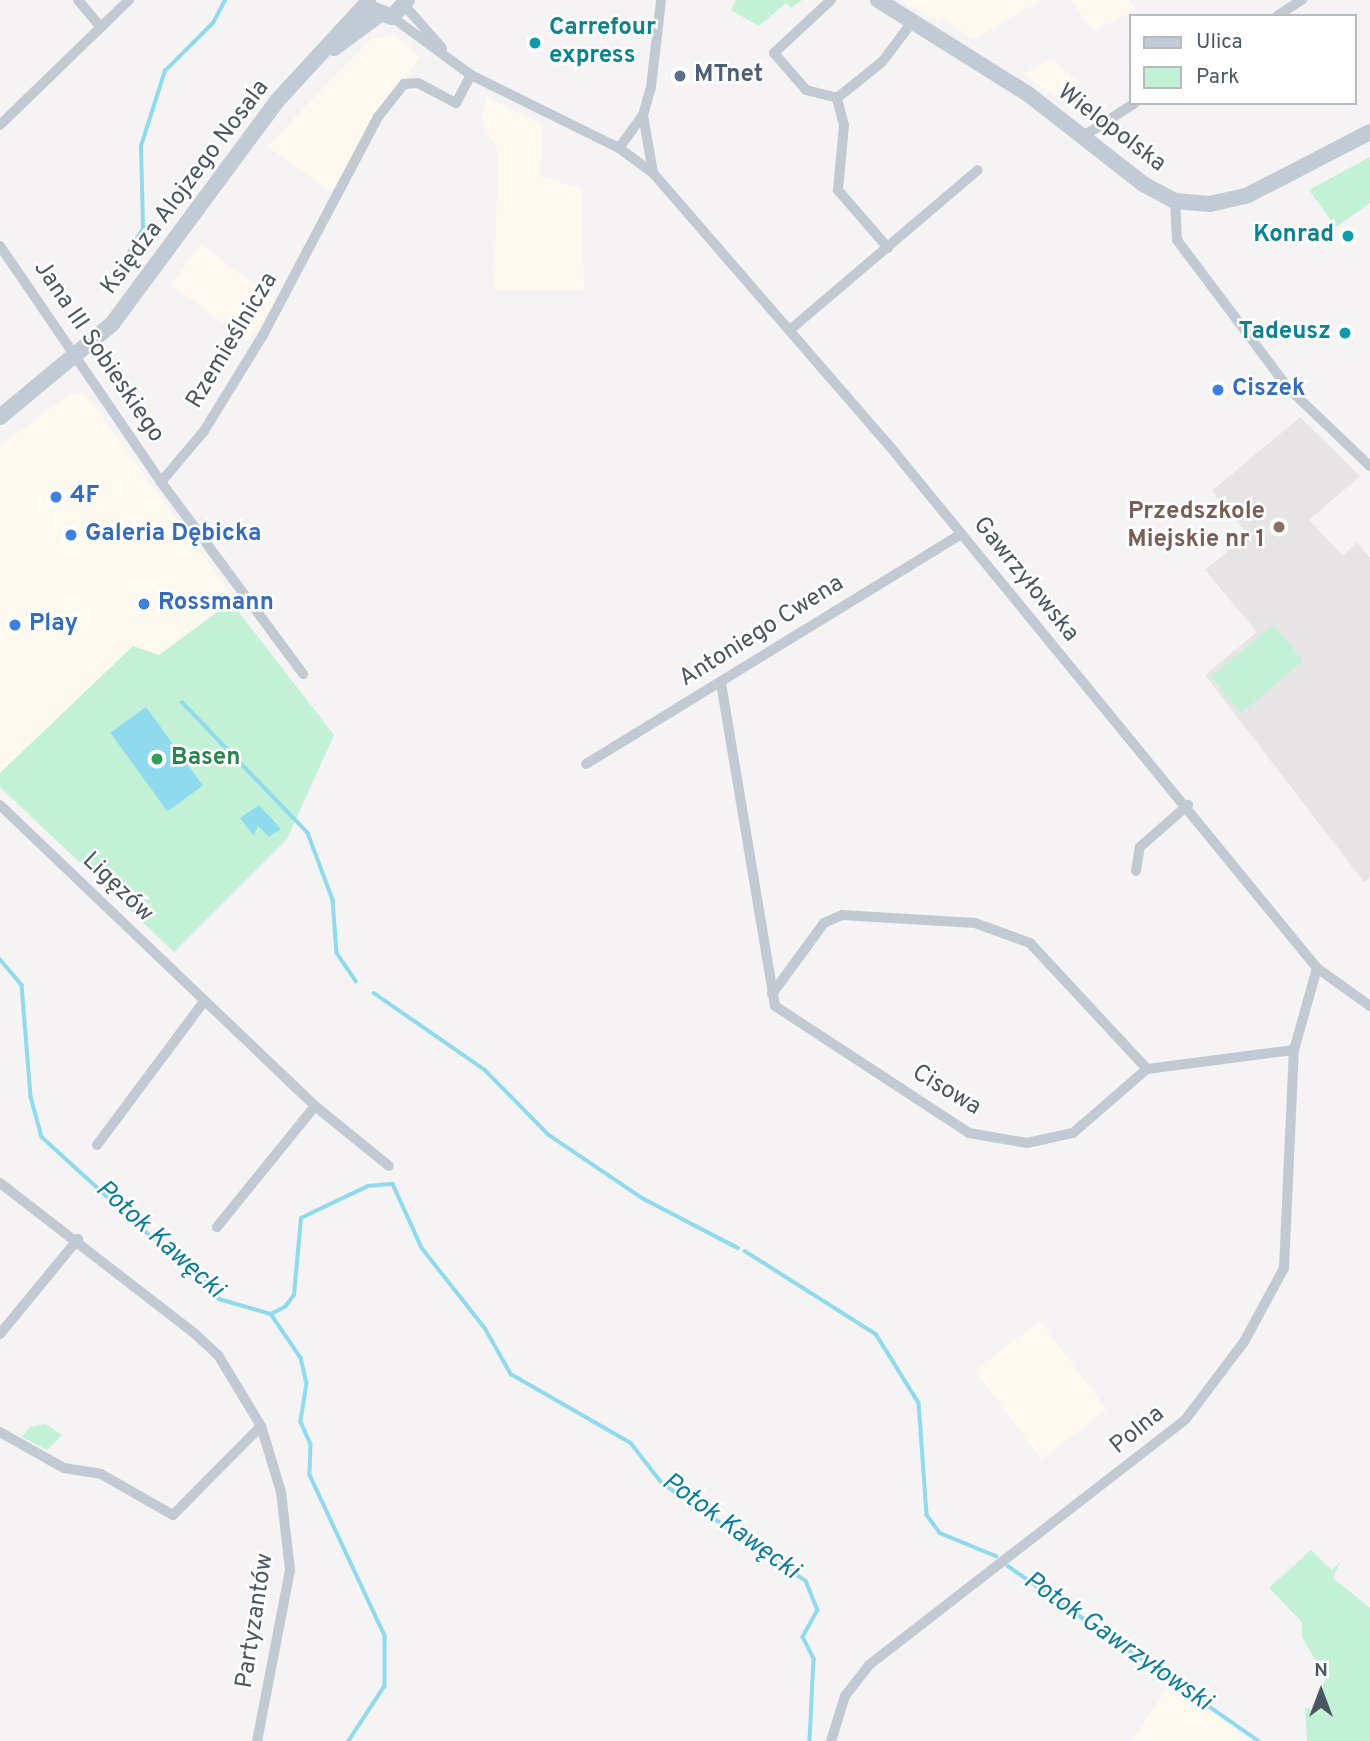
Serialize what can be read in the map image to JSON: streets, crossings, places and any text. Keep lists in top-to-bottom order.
{
  "streets": {
    "street": [
      "Wielopolska",
      "Księdza Alojzego Nosala",
      "Rzemieślnicza",
      "Jana III Sobieskiego",
      "Gawrzyłowska",
      "Antoniego Cwena",
      "Ligęzów",
      "Cisowa",
      "Polna",
      "Partyzantów"
    ]
  },
  "crossings": [
    ["Księdza Alojzego Nosala", "Jana III Sobieskiego"],
    ["Rzemieślnicza", "Jana III Sobieskiego"],
    ["Rzemieślnicza", "Gawrzyłowska"],
    ["Gawrzyłowska", "Antoniego Cwena"],
    ["Gawrzyłowska", "Polna"]
  ],
  "water": ["Potok Kawęcki", "Potok Gawrzyłowski"],
  "places": [
    "Carrefour express",
    "MTnet",
    "Konrad",
    "Tadeusz",
    "Ciszek",
    "4F",
    "Przedszkole Miejskie nr 1",
    "Galeria Dębicka",
    "Rossmann",
    "Play",
    "Basen"
  ],
  "legend": ["Ulica", "Park"],
  "north": "top"
}
